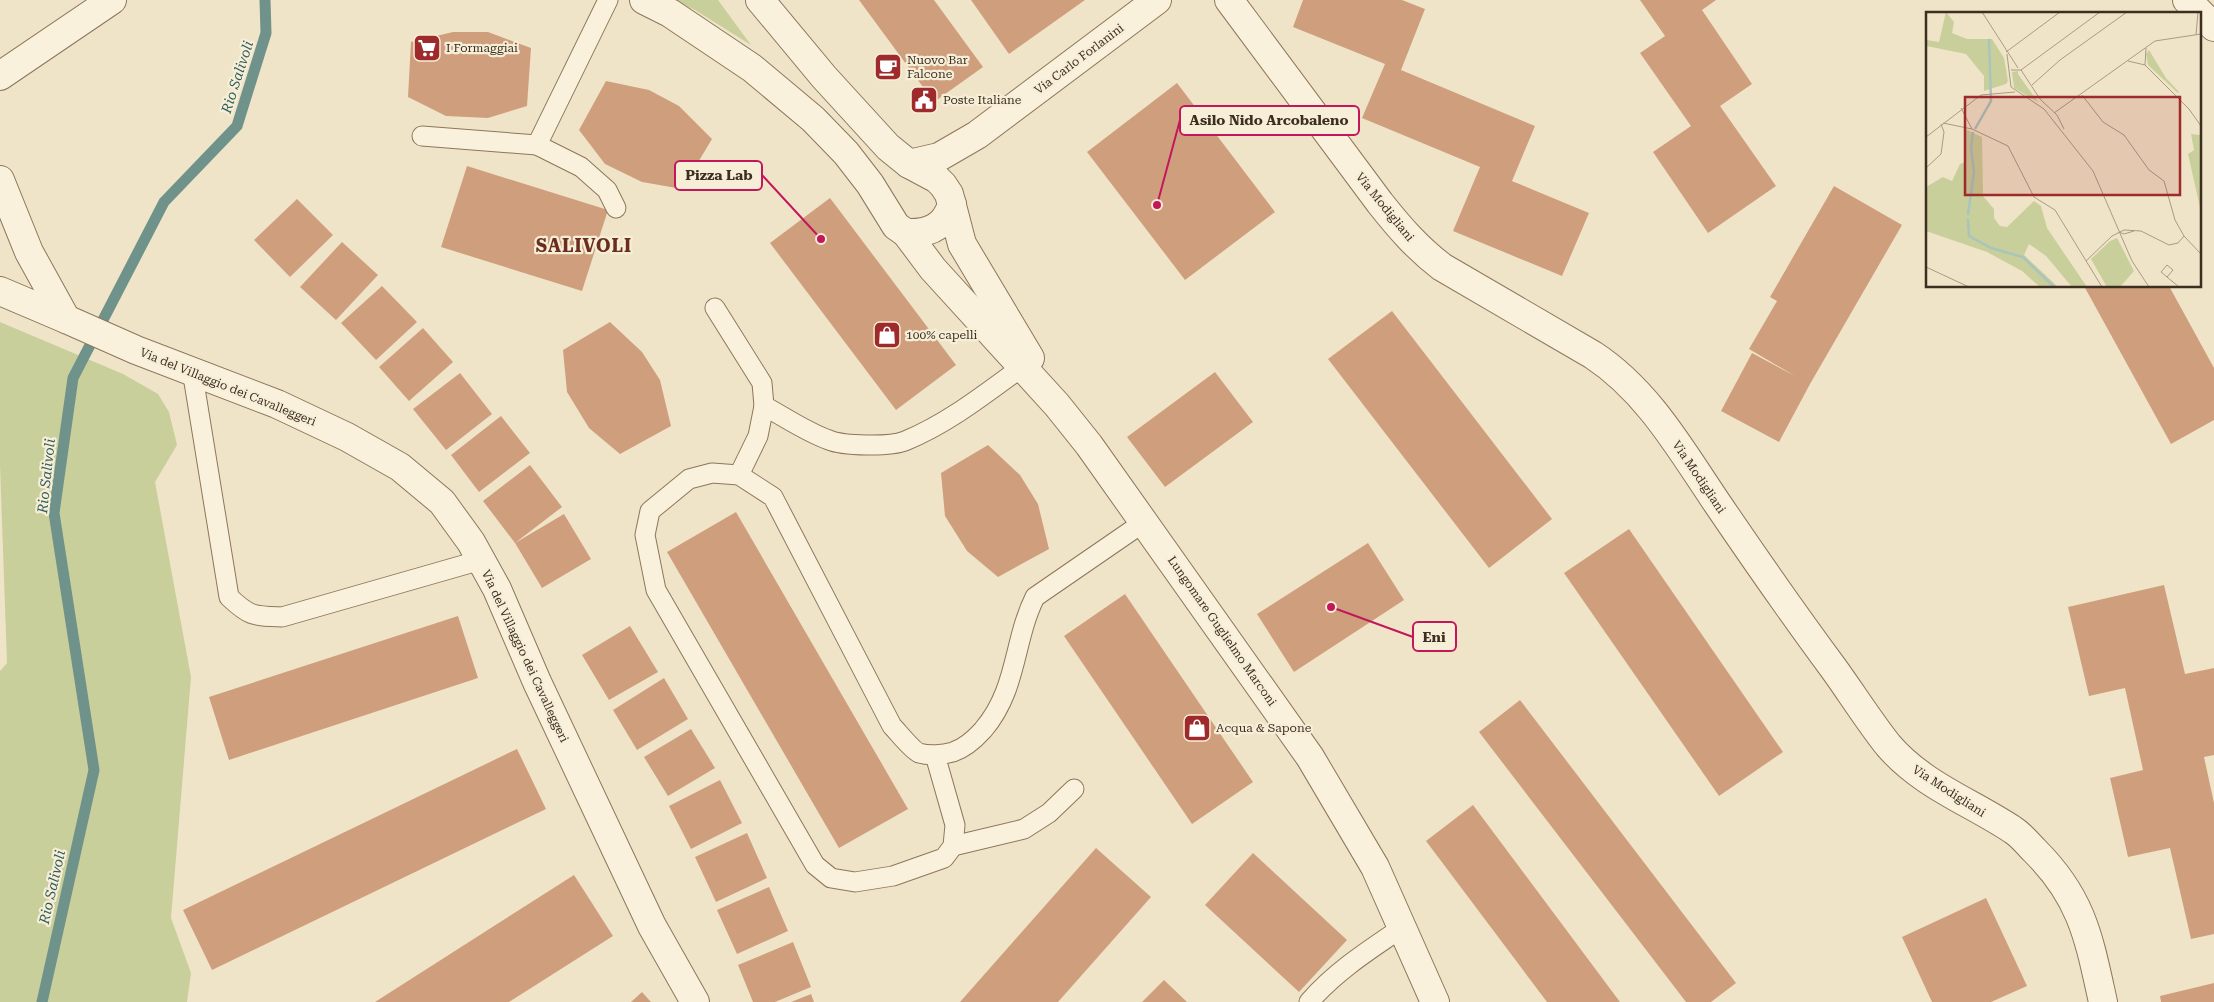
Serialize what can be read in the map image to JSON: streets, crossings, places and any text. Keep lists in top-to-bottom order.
{
  "streets": {
    "street": [
      "Via Carlo Forlanini",
      "Via Modigliani",
      "Via del Villaggio dei Cavalleggeri",
      "Lungomare Guglielmo Marconi"
    ]
  },
  "crossings": [
    ["Via Carlo Forlanini", "Lungomare Guglielmo Marconi"]
  ],
  "districts": ["SALIVOLI"],
  "water": ["Rio Salivoli"],
  "places": {
    "supermarket": ["I Formaggiai"],
    "cafe": ["Nuovo Bar Falcone"],
    "public building": ["Poste Italiane"],
    "other": ["Asilo Nido Arcobaleno", "Pizza Lab", "Eni"],
    "shop": ["100% capelli", "Acqua & Sapone"]
  }
}
